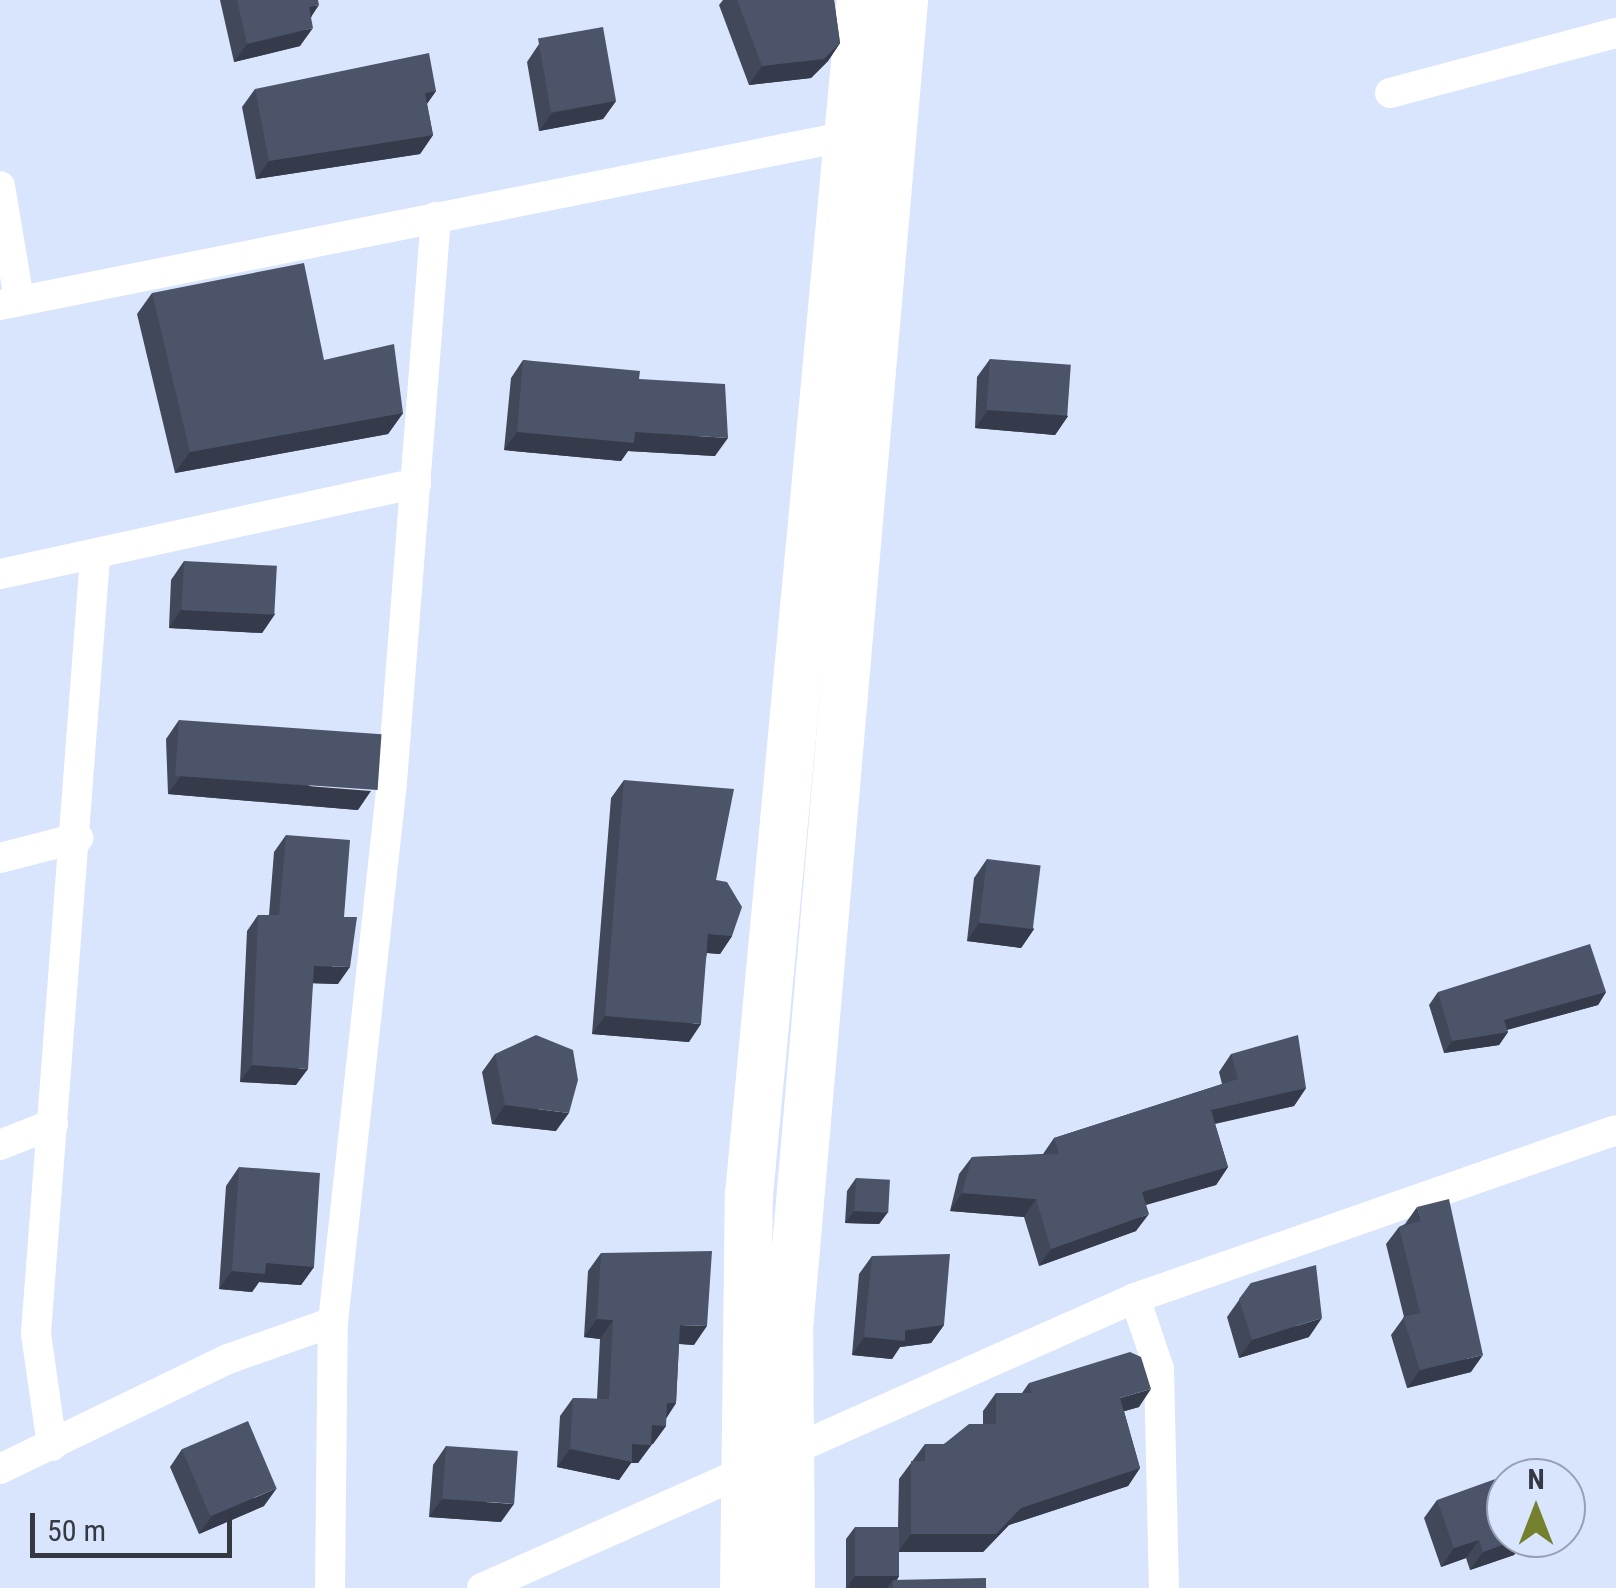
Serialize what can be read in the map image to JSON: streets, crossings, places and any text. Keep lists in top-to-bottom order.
{
  "scale_bar": "50 m",
  "north": "top"
}
